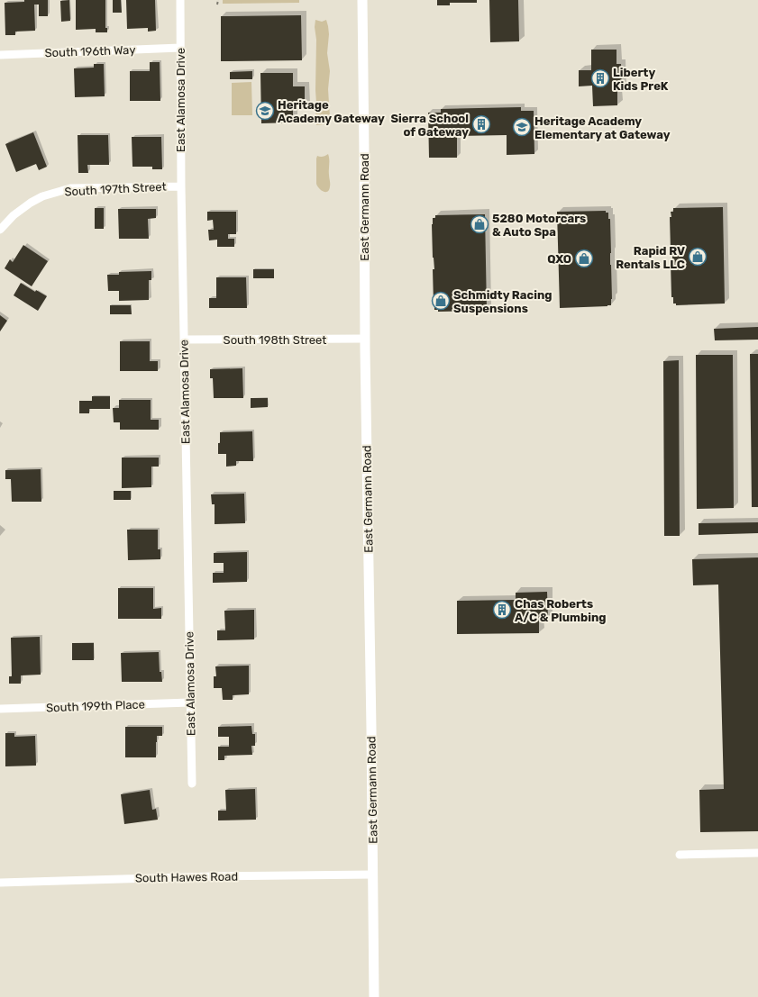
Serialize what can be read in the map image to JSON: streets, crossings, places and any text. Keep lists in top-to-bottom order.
{
  "streets": {
    "street": [
      "South 196th Way",
      "East Alamosa Drive",
      "South 197th Street",
      "East Germann Road",
      "South 198th Street",
      "South 199th Place",
      "South Hawes Road"
    ]
  },
  "crossings": [
    ["South 196th Way", "East Alamosa Drive"],
    ["East Alamosa Drive", "South 197th Street"],
    ["East Alamosa Drive", "South 198th Street"],
    ["East Alamosa Drive", "South 199th Place"],
    ["East Germann Road", "South 198th Street"],
    ["East Germann Road", "South Hawes Road"]
  ],
  "places": {
    "building": ["Liberty Kids PreK", "Sierra School of Gateway", "Chas Roberts A/C & Plumbing"],
    "school or university": ["Heritage Academy Gateway", "Heritage Academy Elementary at Gateway"],
    "shop": [
      "5280 Motorcars & Auto Spa",
      "Rapid RV Rentals LLC",
      "QXO",
      "Schmidty Racing Suspensions"
    ]
  }
}
